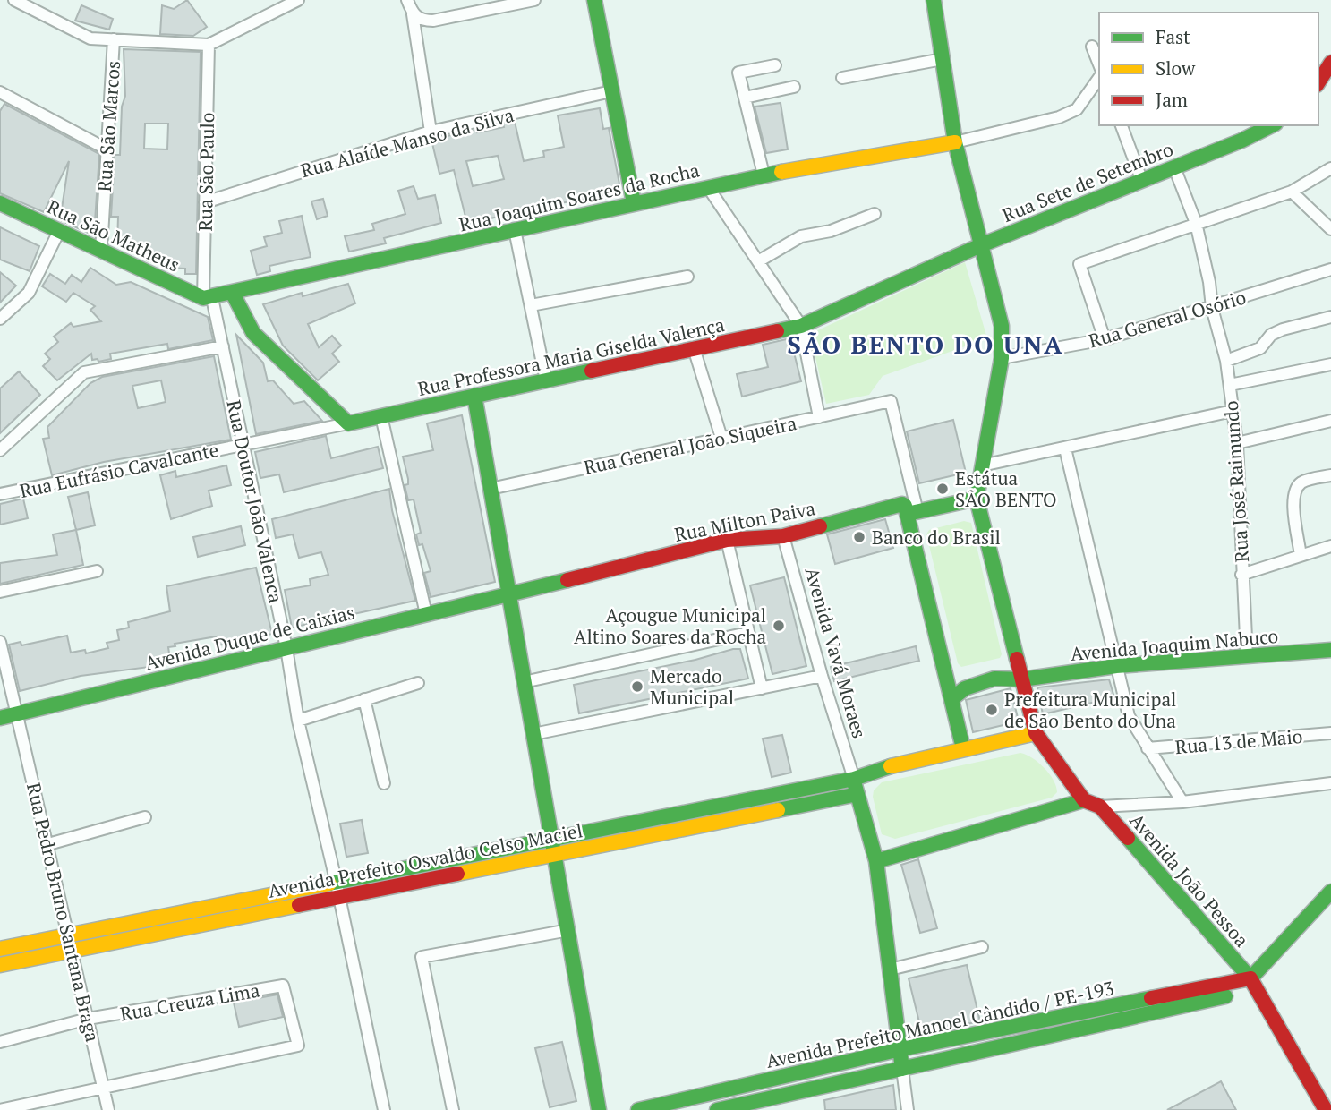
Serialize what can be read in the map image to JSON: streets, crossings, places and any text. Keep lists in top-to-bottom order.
{
  "streets": {
    "street": [
      "Rua São Marcos",
      "Rua Alaíde Manso da Silva",
      "Rua São Paulo",
      "Rua Sete de Setembro",
      "Rua Joaquim Soares da Rocha",
      "Rua São Matheus",
      "Rua General Osório",
      "Rua Professora Maria Giselda Valença",
      "Rua General João Siqueira",
      "Rua Eufrásio Cavalcante",
      "Rua José Raimundo",
      "Rua Doutor João Valenca",
      "Rua Milton Paiva",
      "Avenida Duque de Caixias",
      "Avenida Joaquim Nabuco",
      "Avenida Vavá Moraes",
      "Rua 13 de Maio",
      "Avenida Prefeito Osvaldo Celso Maciel",
      "Avenida João Pessoa",
      "Rua Pedro Bruno Santana Braga",
      "Rua Creuza Lima",
      "Avenida Prefeito Manoel Cândido / PE-193"
    ]
  },
  "crossings": [
    ["Rua São Marcos", "Rua São Matheus"],
    ["Rua Alaíde Manso da Silva", "Rua São Paulo"],
    ["Rua São Paulo", "Rua Joaquim Soares da Rocha"],
    ["Rua São Paulo", "Rua São Matheus"],
    ["Rua São Paulo", "Rua Doutor João Valenca"],
    ["Rua Sete de Setembro", "Rua Professora Maria Giselda Valença"],
    ["Rua Sete de Setembro", "Rua José Raimundo"],
    ["Rua Joaquim Soares da Rocha", "Rua São Matheus"],
    ["Rua Joaquim Soares da Rocha", "Rua Doutor João Valenca"],
    ["Rua São Matheus", "Rua Doutor João Valenca"],
    ["Rua General Osório", "Rua José Raimundo"],
    ["Rua Professora Maria Giselda Valença", "Rua Eufrásio Cavalcante"],
    ["Rua General João Siqueira", "Rua Milton Paiva"],
    ["Rua Eufrásio Cavalcante", "Rua Doutor João Valenca"],
    ["Rua José Raimundo", "Avenida Joaquim Nabuco"],
    ["Rua Doutor João Valenca", "Avenida Duque de Caixias"],
    ["Rua Doutor João Valenca", "Avenida Prefeito Osvaldo Celso Maciel"],
    ["Rua Milton Paiva", "Avenida Duque de Caixias"],
    ["Rua Milton Paiva", "Avenida Vavá Moraes"],
    ["Avenida Duque de Caixias", "Rua Pedro Bruno Santana Braga"],
    ["Avenida Vavá Moraes", "Avenida Prefeito Osvaldo Celso Maciel"],
    ["Avenida Prefeito Osvaldo Celso Maciel", "Rua Pedro Bruno Santana Braga"],
    ["Avenida João Pessoa", "Avenida Prefeito Manoel Cândido / PE-193"],
    ["Rua Pedro Bruno Santana Braga", "Rua Creuza Lima"]
  ],
  "districts": ["SÃO BENTO DO UNA"],
  "places": [
    "Estátua SÃO BENTO",
    "Banco do Brasil",
    "Açougue Municipal Altino Soares da Rocha",
    "Mercado Municipal",
    "Prefeitura Municipal de São Bento do Una"
  ],
  "legend": ["Fast", "Slow", "Jam"]
}
